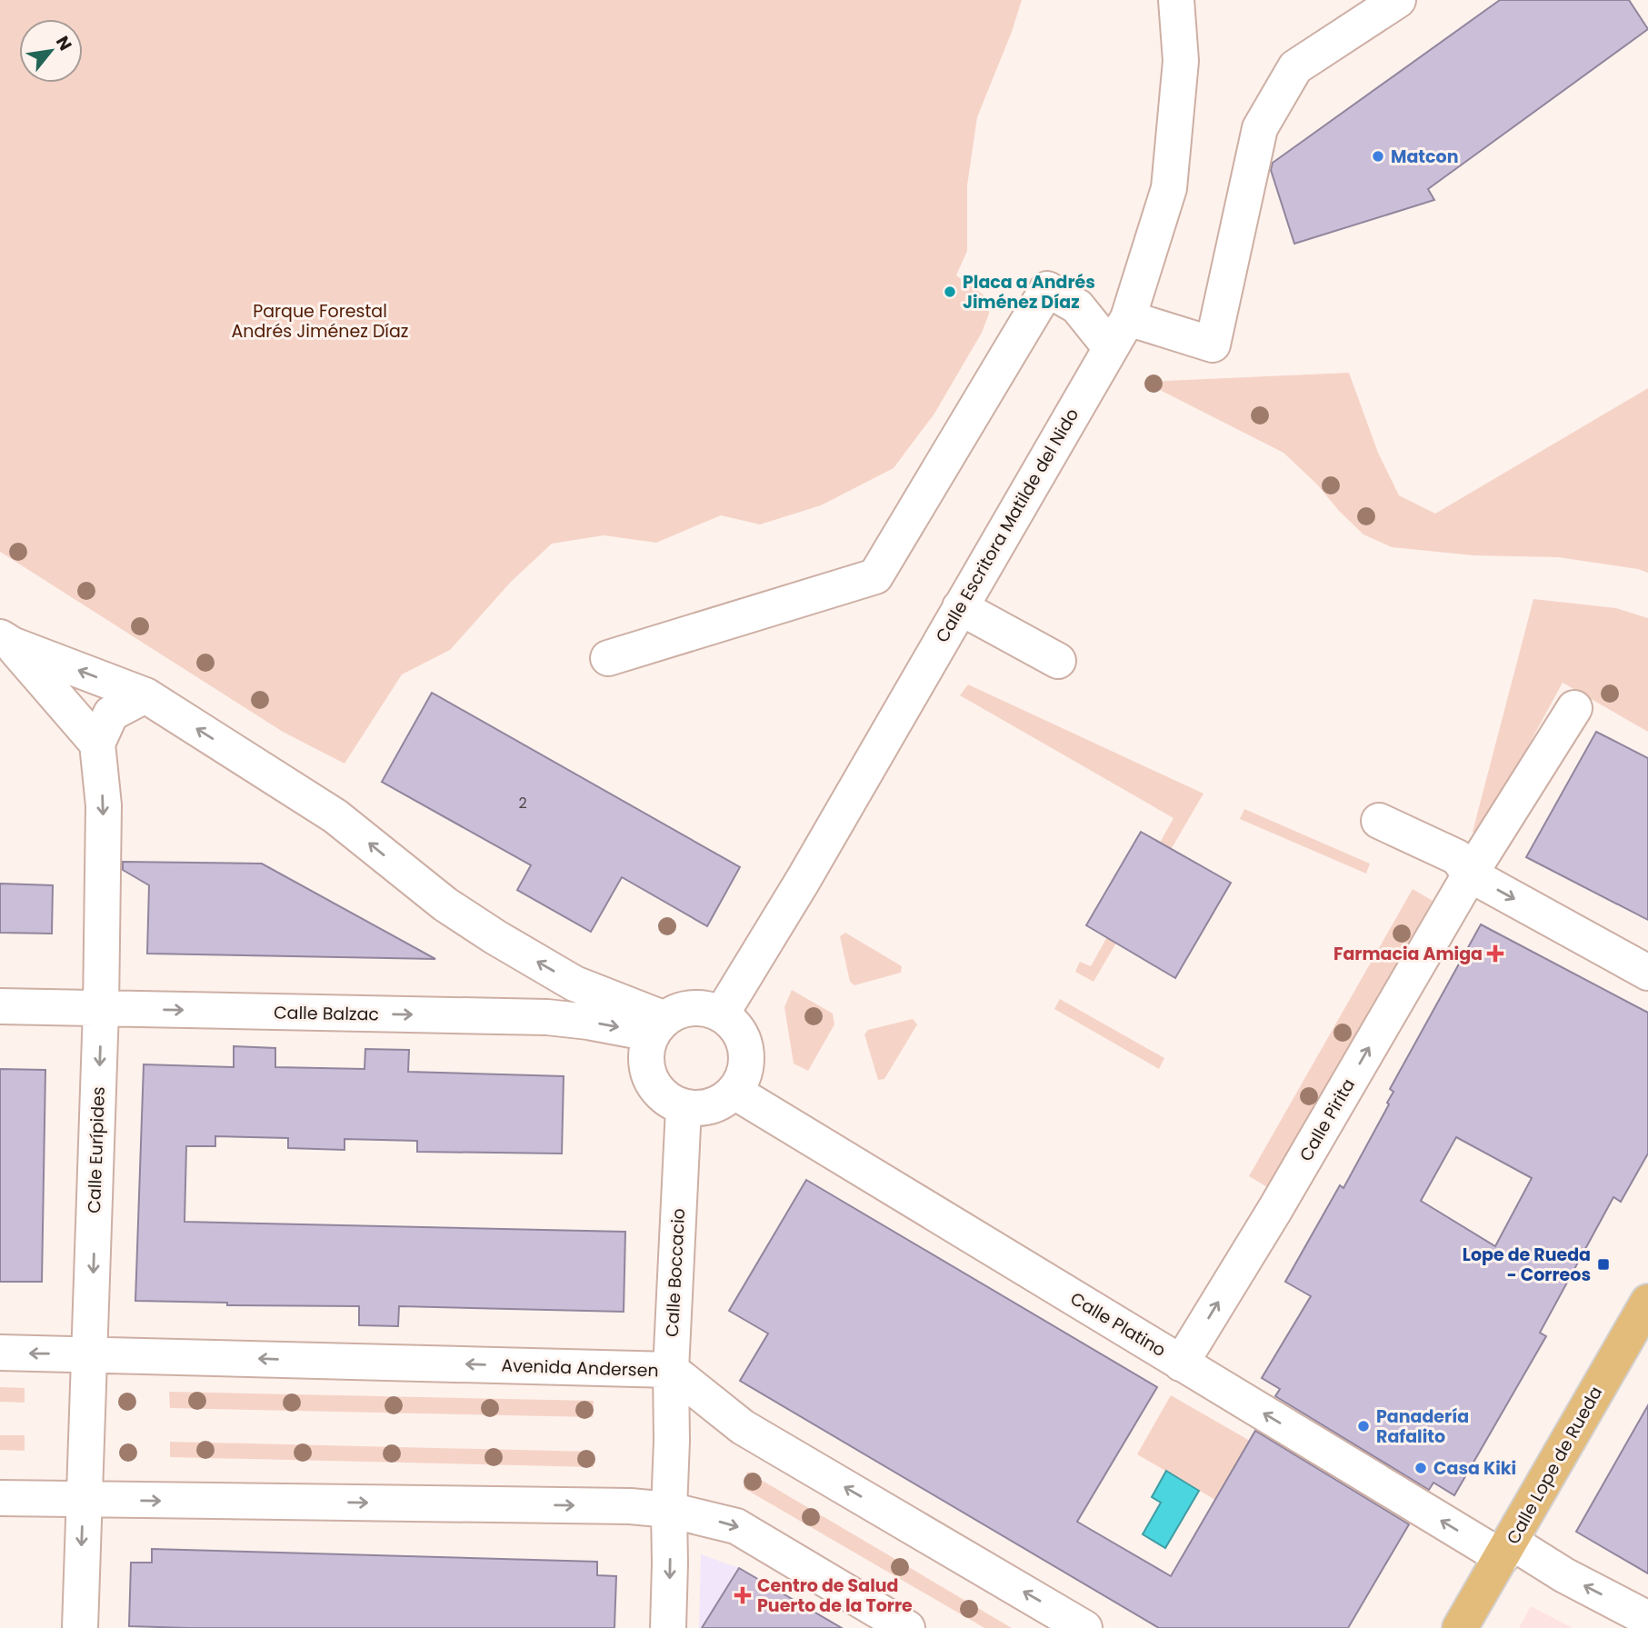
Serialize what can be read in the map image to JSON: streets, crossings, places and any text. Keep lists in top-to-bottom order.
{
  "streets": {
    "main road": ["Calle Lope de Rueda"],
    "street": [
      "Calle Escritora Matilde del Nido",
      "Calle Balzac",
      "Calle Pirita",
      "Calle Eurípides",
      "Calle Boccacio",
      "Calle Platino",
      "Avenida Andersen"
    ]
  },
  "crossings": [
    ["Calle Escritora Matilde del Nido", "Calle Balzac"],
    ["Calle Escritora Matilde del Nido", "Calle Boccacio"],
    ["Calle Escritora Matilde del Nido", "Calle Platino"],
    ["Calle Balzac", "Calle Eurípides"],
    ["Calle Balzac", "Calle Boccacio"],
    ["Calle Balzac", "Calle Platino"],
    ["Calle Pirita", "Calle Platino"],
    ["Calle Eurípides", "Avenida Andersen"],
    ["Calle Boccacio", "Calle Platino"],
    ["Calle Boccacio", "Avenida Andersen"],
    ["Calle Platino", "Calle Lope de Rueda"]
  ],
  "one_way": [
    "Calle Balzac",
    "Calle Pirita",
    "Calle Eurípides",
    "Calle Platino"
  ],
  "parks": ["Parque Forestal Andrés Jiménez Díaz"],
  "places": {
    "other": [
      "Matcon",
      "Placa a Andrés Jiménez Díaz",
      "Panadería Rafalito",
      "Casa Kiki"
    ],
    "health": ["Farmacia Amiga", "Centro de Salud Puerto de la Torre"],
    "transit": ["Lope de Rueda - Correos"]
  },
  "house_numbers": ["2"],
  "north": "top right"
}
